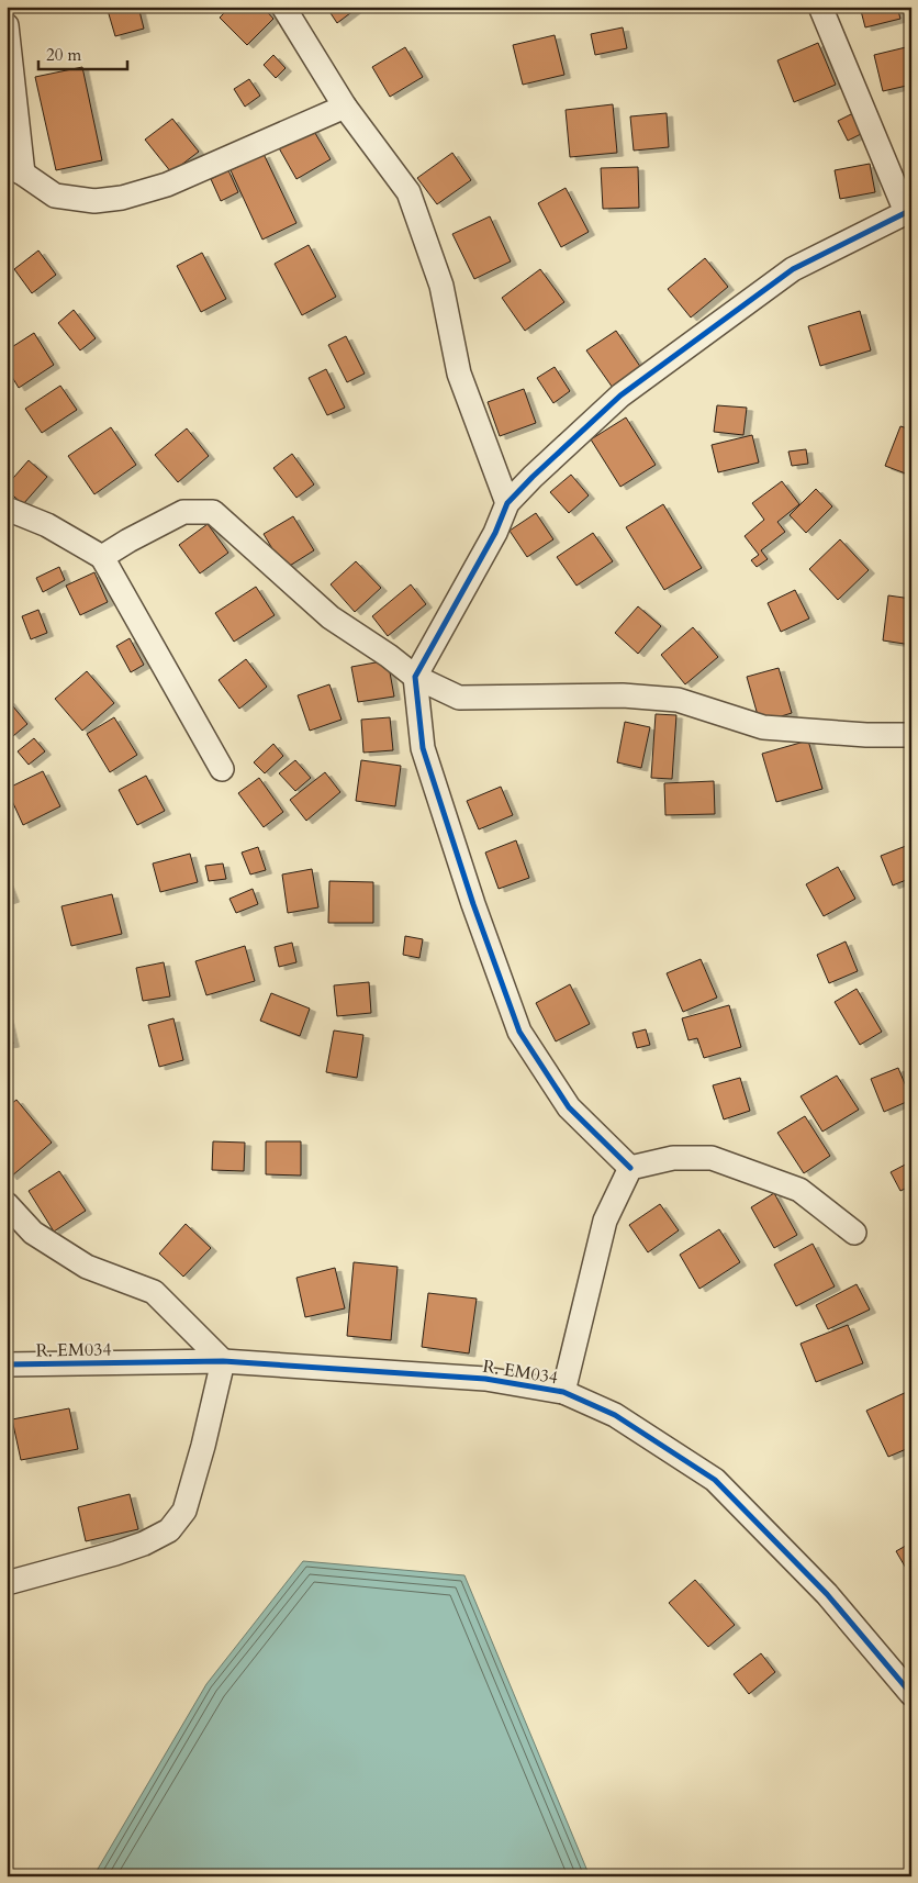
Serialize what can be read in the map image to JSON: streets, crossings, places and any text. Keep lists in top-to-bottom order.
{
  "streets": {
    "street": ["R. EM034"]
  },
  "scale_bar": "20 m"
}
